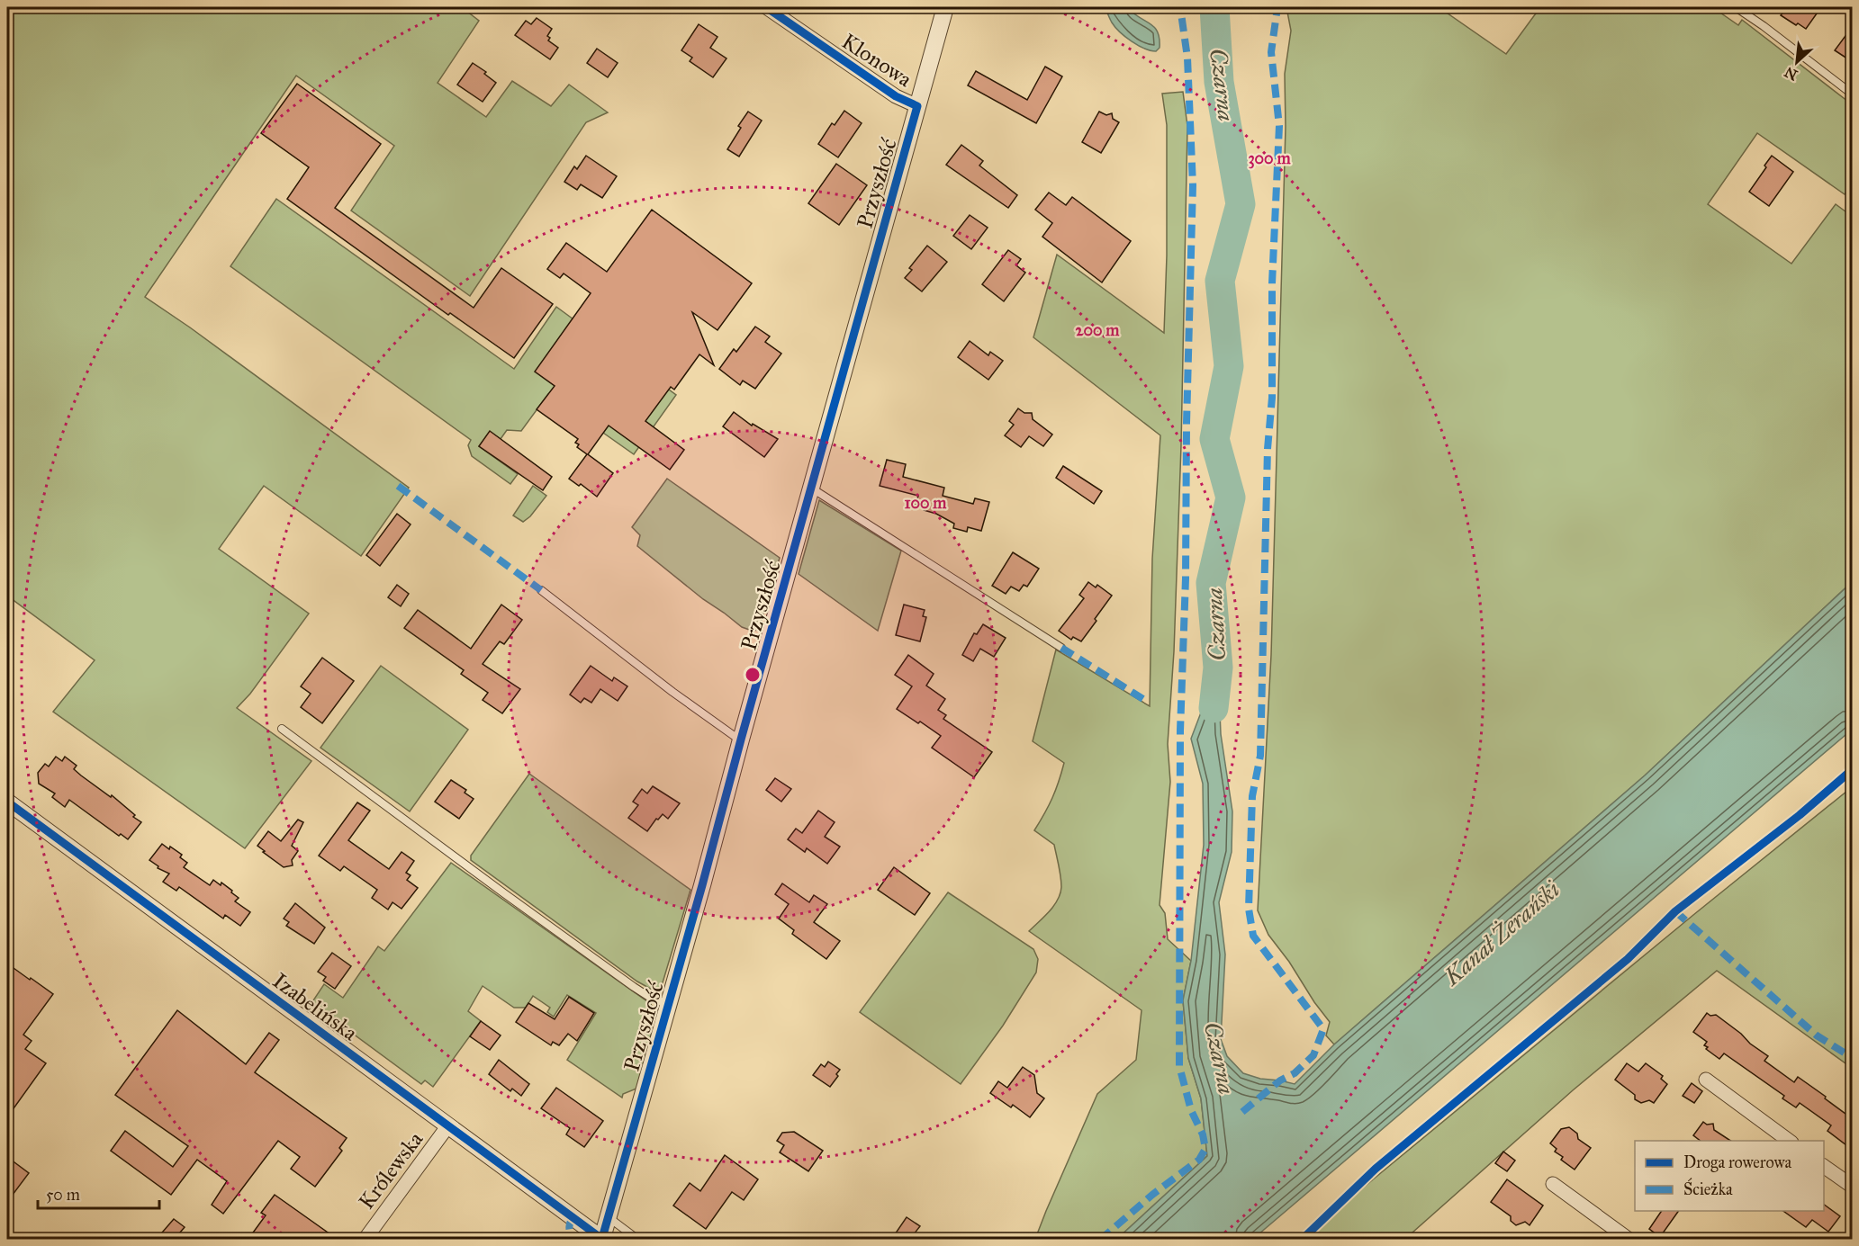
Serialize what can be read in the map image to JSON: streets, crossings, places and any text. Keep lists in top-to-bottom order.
{
  "streets": {
    "street": [
      "Klonowa",
      "Przyszłość",
      "Izabelińska",
      "Królewska"
    ]
  },
  "crossings": [
    ["Klonowa", "Przyszłość"],
    ["Przyszłość", "Izabelińska"],
    ["Izabelińska", "Królewska"]
  ],
  "water": ["Czarna", "Kanał Żerański"],
  "legend": ["Droga rowerowa", "Ścieżka"],
  "scale_bar": "50 m",
  "north": "bottom left",
  "rings": ["300 m", "200 m", "100 m"]
}
